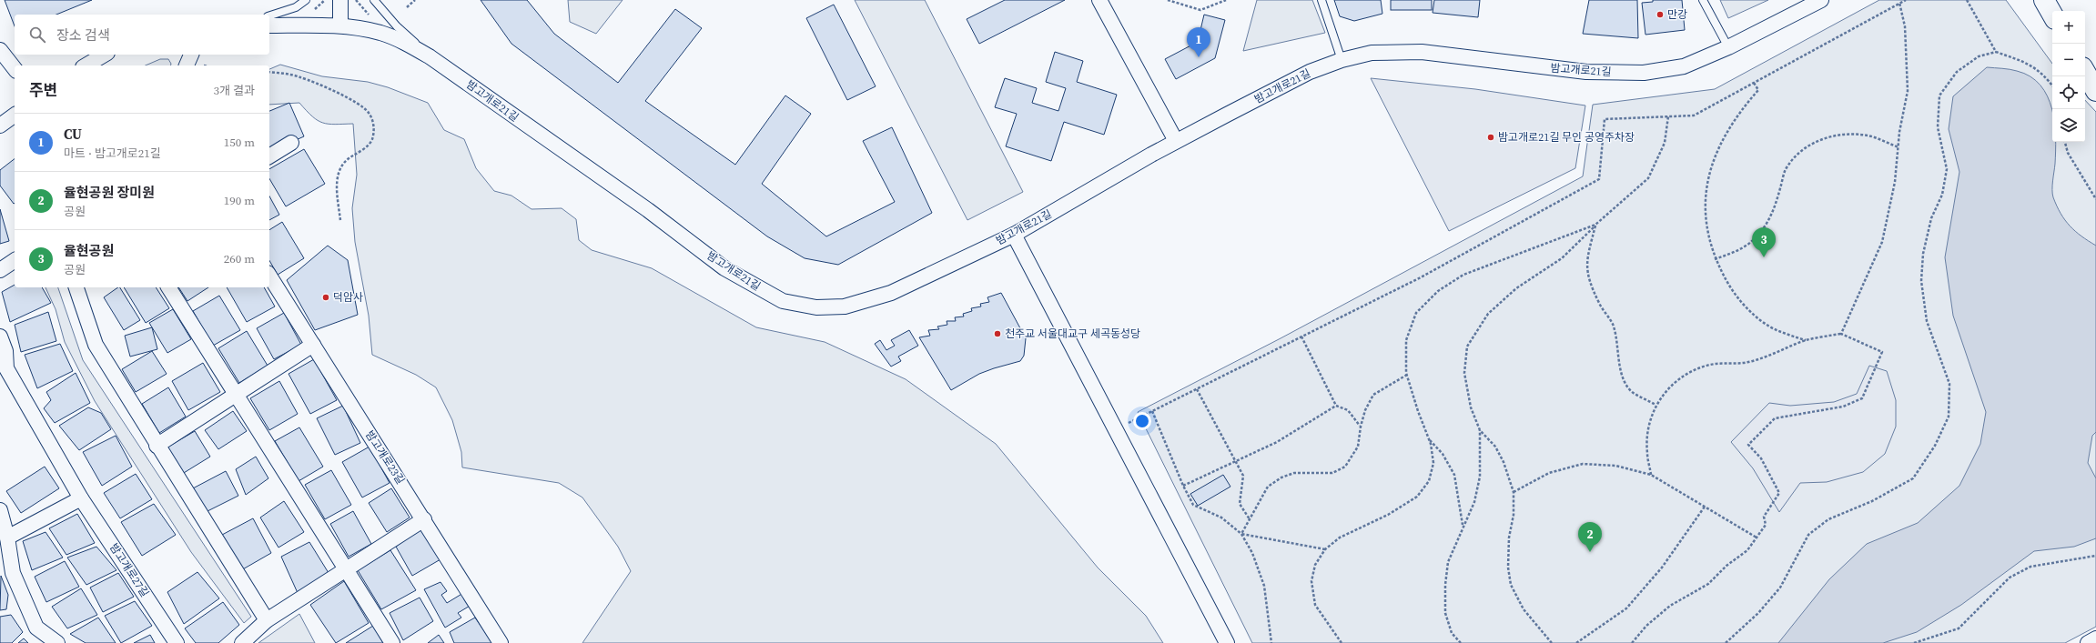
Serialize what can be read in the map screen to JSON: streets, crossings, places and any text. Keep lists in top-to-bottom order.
{
  "streets": {
    "street": ["밤고개로21길", "밤고개로23길", "밤고개로27길"]
  },
  "places": [
    "만강",
    "밤고개로21길 무인 공영주차장",
    "덕암사",
    "천주교 서울대교구 세곡동성당"
  ],
  "page": {
    "map_buttons": ["+", "−"],
    "search": "장소 검색",
    "pins": ["1", "3", "2"],
    "heading": ["주변", "3개 결과"],
    "list": [
      {
        "mark": "1",
        "name": "CU",
        "note": "마트 · 밤고개로21길",
        "value": "150 m"
      },
      {
        "mark": "2",
        "name": "율현공원 장미원",
        "note": "공원",
        "value": "190 m"
      },
      {
        "mark": "3",
        "name": "율현공원",
        "note": "공원",
        "value": "260 m"
      }
    ]
  }
}
